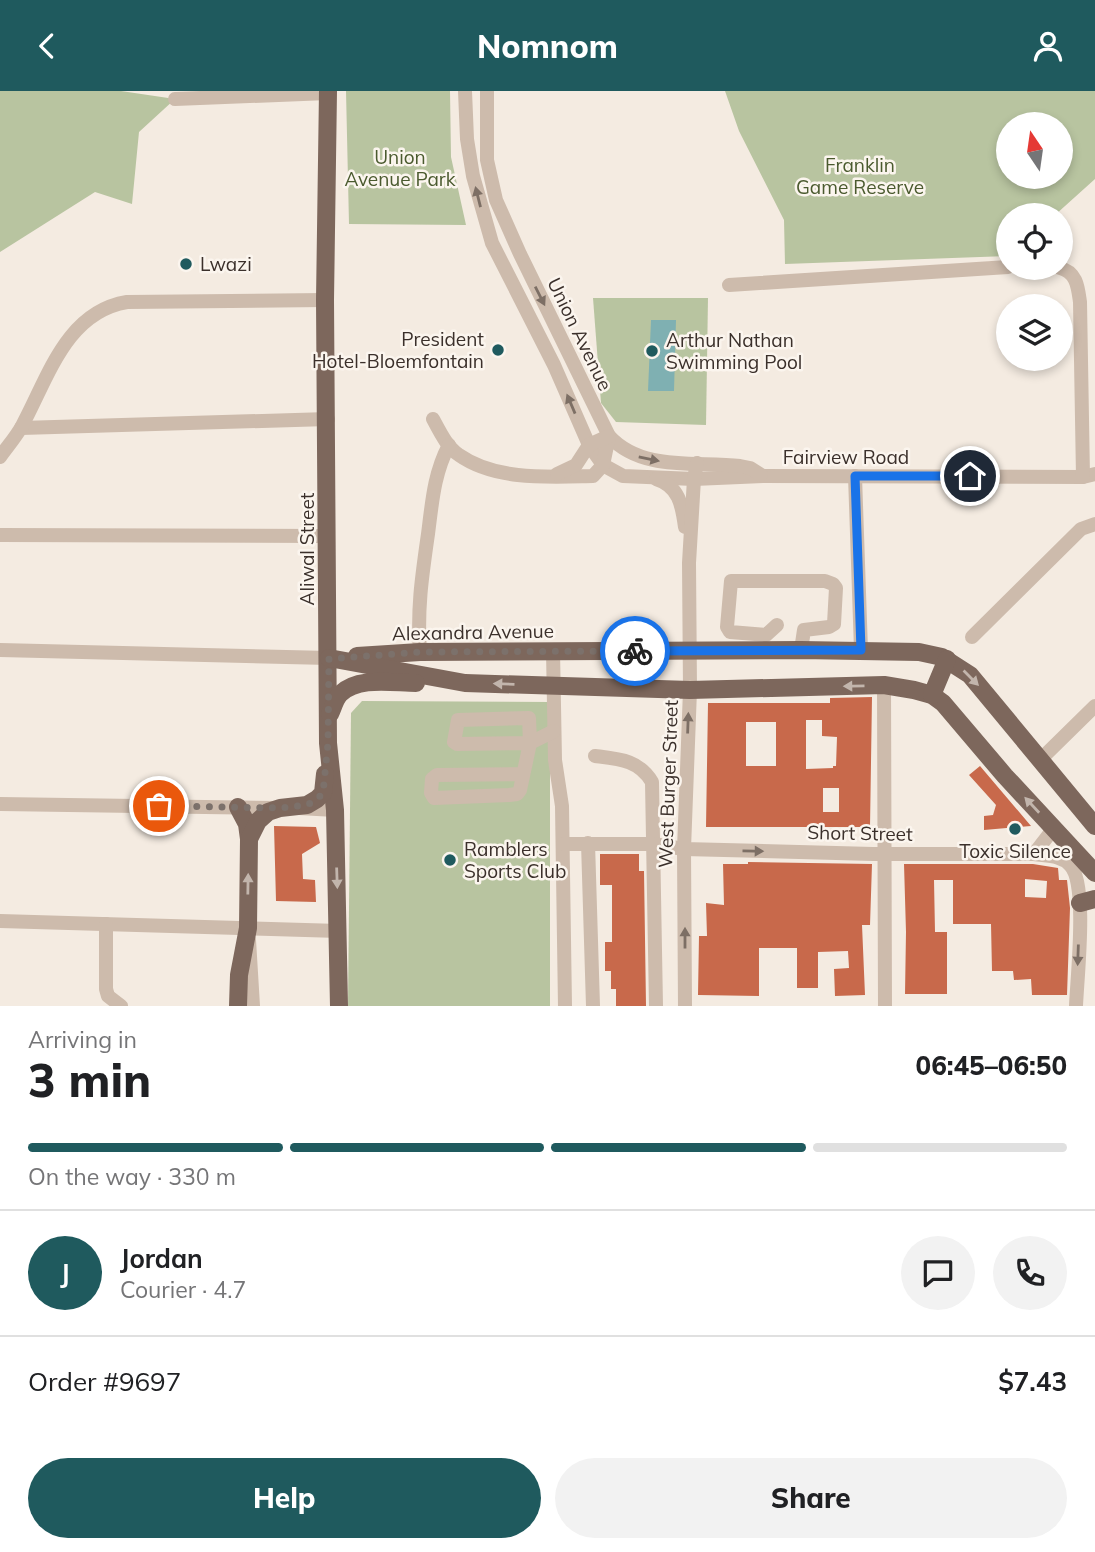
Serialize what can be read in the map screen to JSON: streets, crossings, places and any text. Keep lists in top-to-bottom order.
{
  "streets": {
    "main road": ["Aliwal Street", "Alexandra Avenue"],
    "street": [
      "Union Avenue",
      "Fairview Road",
      "West Burger Street",
      "Short Street"
    ]
  },
  "crossings": [
    ["Union Avenue", "Fairview Road"],
    ["Union Avenue", "West Burger Street"],
    ["Fairview Road", "West Burger Street"],
    ["Aliwal Street", "Alexandra Avenue"],
    ["Alexandra Avenue", "West Burger Street"],
    ["West Burger Street", "Short Street"]
  ],
  "one_way": ["Short Street"],
  "parks": ["Union Avenue Park", "Franklin Game Reserve"],
  "places": [
    "Lwazi",
    "President Hotel-Bloemfontain",
    "Arthur Nathan Swimming Pool",
    "Toxic Silence",
    "Ramblers Sports Club"
  ],
  "north": "top",
  "page": {
    "header": "Nomnom",
    "heading": ["3 min", "Arriving in", "06:45–06:50"],
    "panel": [
      "Jordan",
      "Courier · 4.7",
      "Order #9697",
      "$7.43"
    ],
    "bar": "On the way · 330 m",
    "round": "J",
    "buttons": ["Help", "Share"]
  }
}
